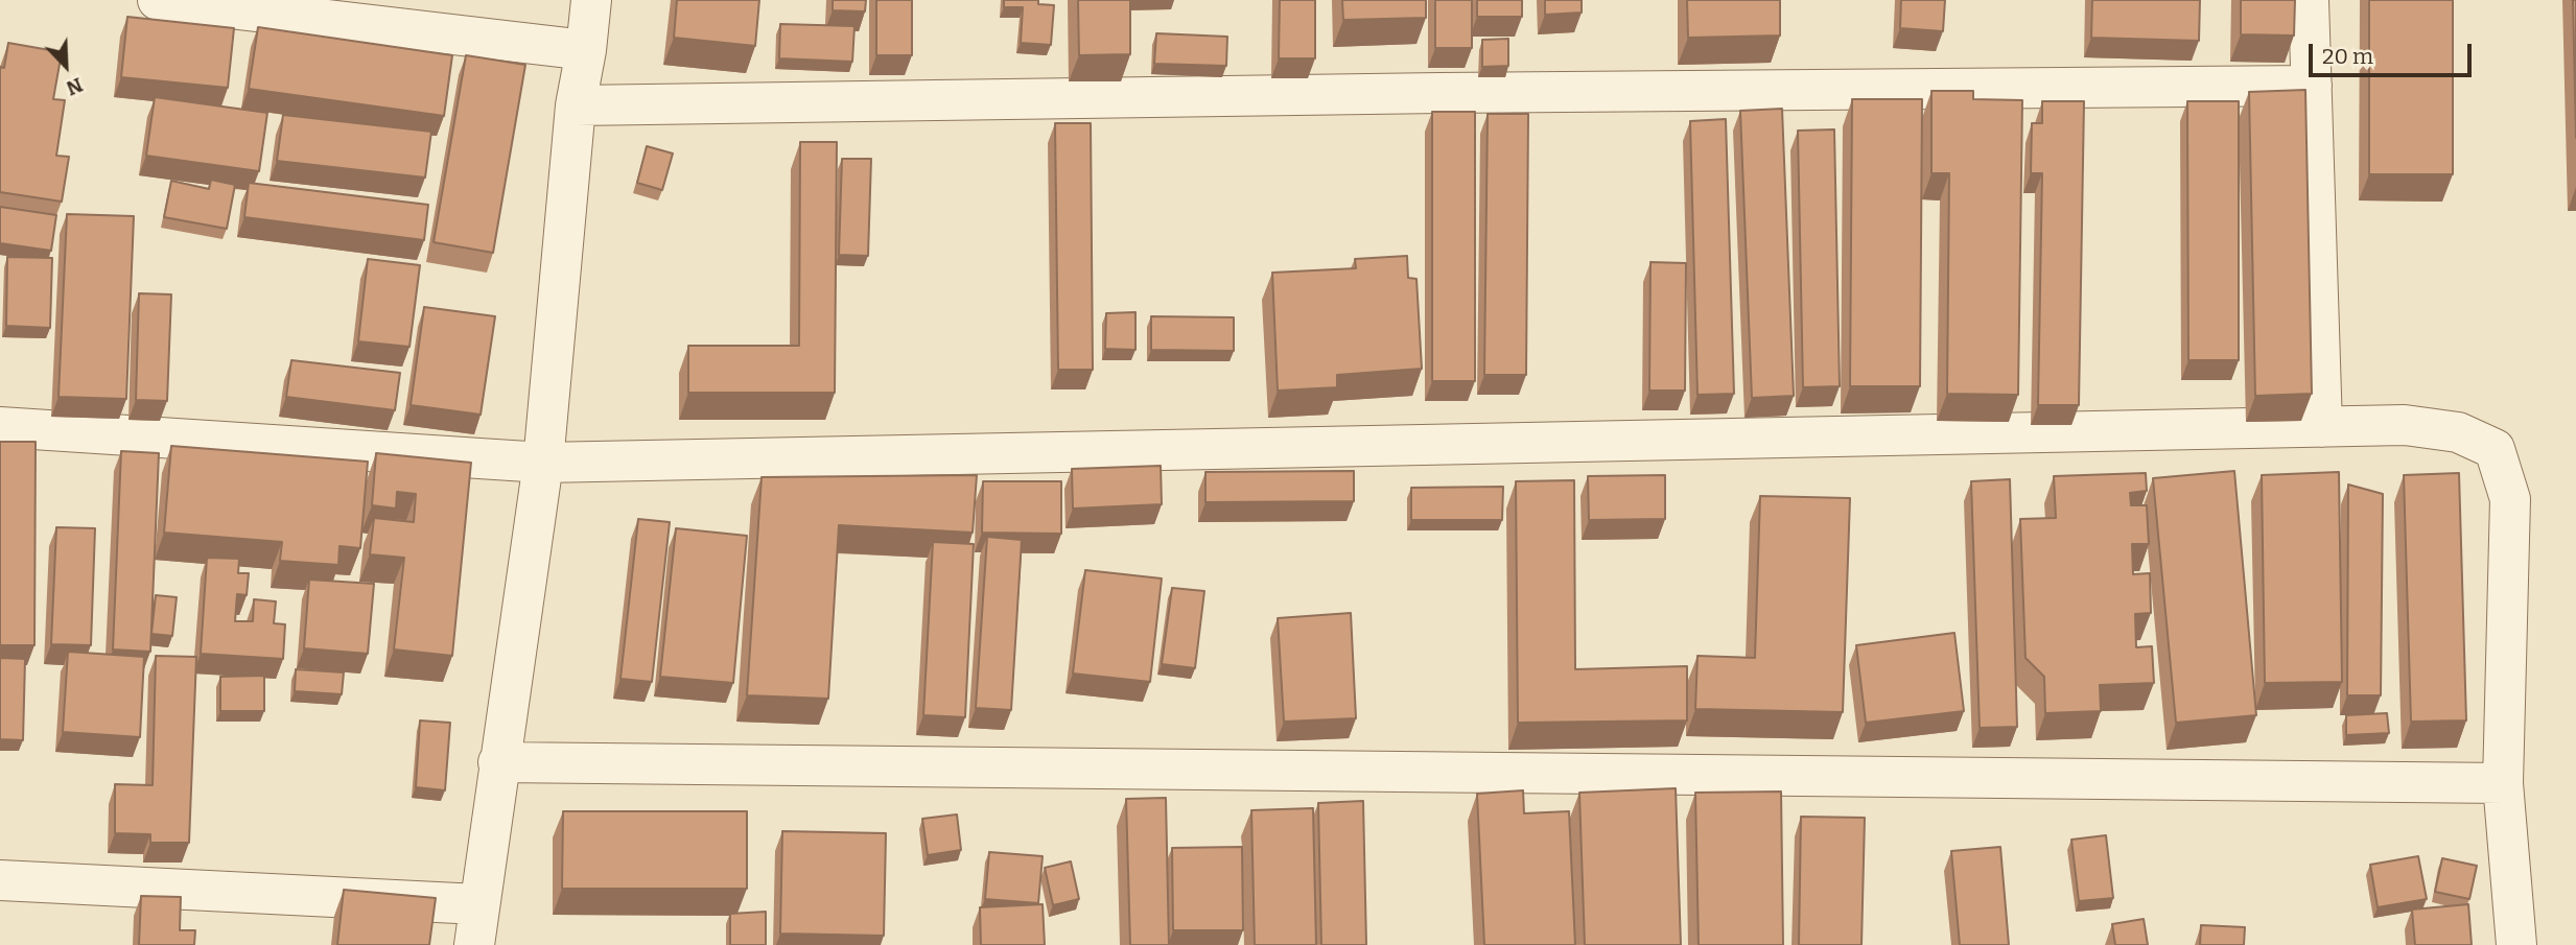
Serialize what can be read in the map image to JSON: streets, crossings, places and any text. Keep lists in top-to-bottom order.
{
  "scale_bar": "20 m",
  "north": "bottom right"
}
